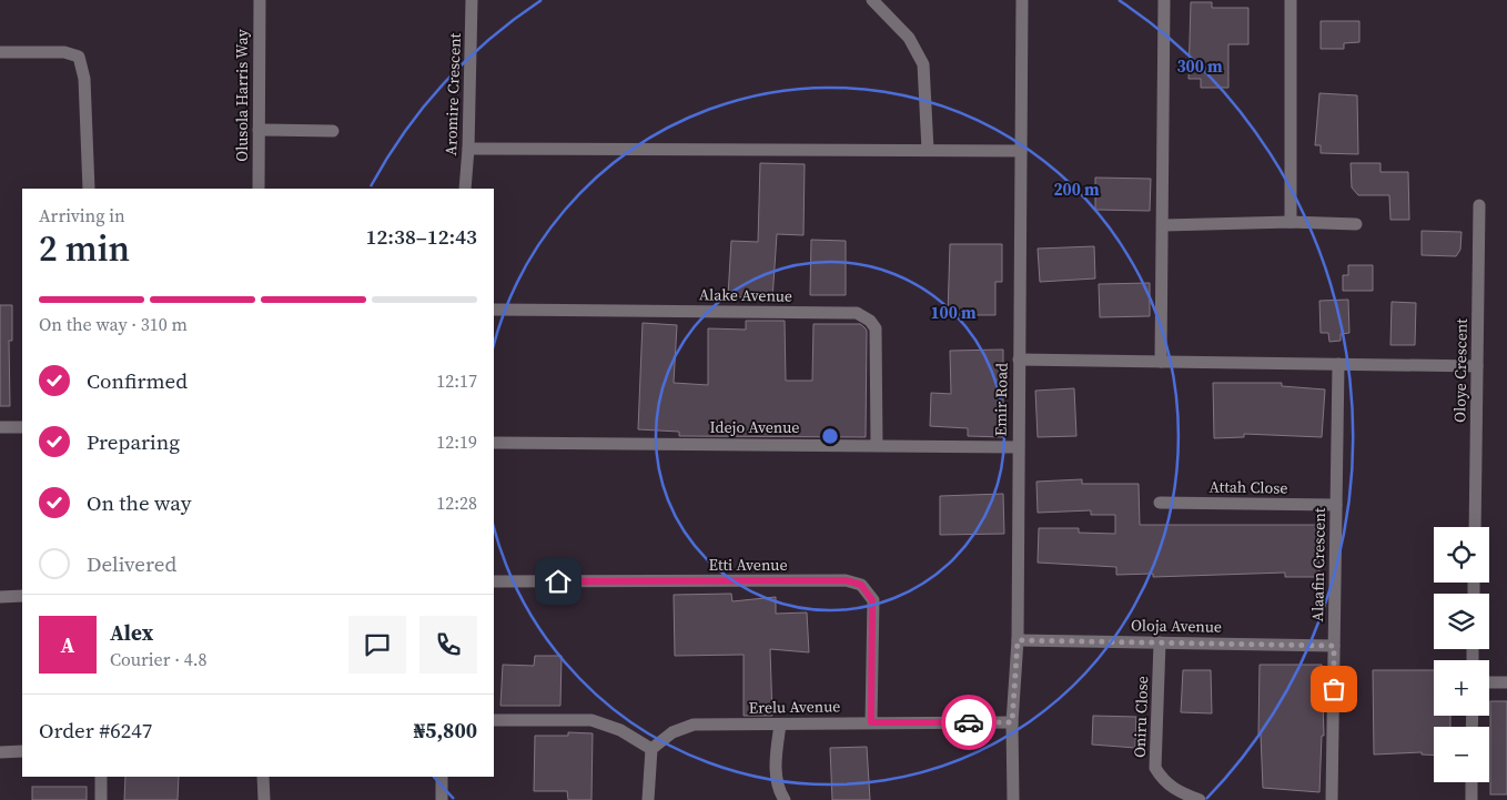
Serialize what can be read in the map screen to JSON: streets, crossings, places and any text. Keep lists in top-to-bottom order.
{
  "streets": {
    "street": [
      "Aromire Crescent",
      "Olusola Harris Way",
      "Alake Avenue",
      "Oloye Crescent",
      "Emir Road",
      "Idejo Avenue",
      "Attah Close",
      "Etti Avenue",
      "Alaafin Crescent",
      "Oloja Avenue",
      "Erelu Avenue",
      "Oniru Close"
    ]
  },
  "crossings": [
    ["Alake Avenue", "Idejo Avenue"],
    ["Emir Road", "Idejo Avenue"],
    ["Emir Road", "Oloja Avenue"],
    ["Emir Road", "Erelu Avenue"],
    ["Attah Close", "Alaafin Crescent"],
    ["Etti Avenue", "Erelu Avenue"],
    ["Alaafin Crescent", "Oloja Avenue"],
    ["Oloja Avenue", "Oniru Close"]
  ],
  "page": {
    "heading": ["2 min", "Arriving in", "12:38–12:43"],
    "panel": [
      "Alex",
      "Courier · 4.8",
      "Order #6247",
      "₦5,800"
    ],
    "bar": "On the way · 310 m",
    "list": [
      ["Confirmed", "12:17"],
      ["Preparing", "12:19"],
      ["On the way", "12:28"],
      "Delivered"
    ],
    "map_buttons": ["+", "−"],
    "round": "A"
  },
  "rings": ["300 m", "200 m", "100 m"]
}
